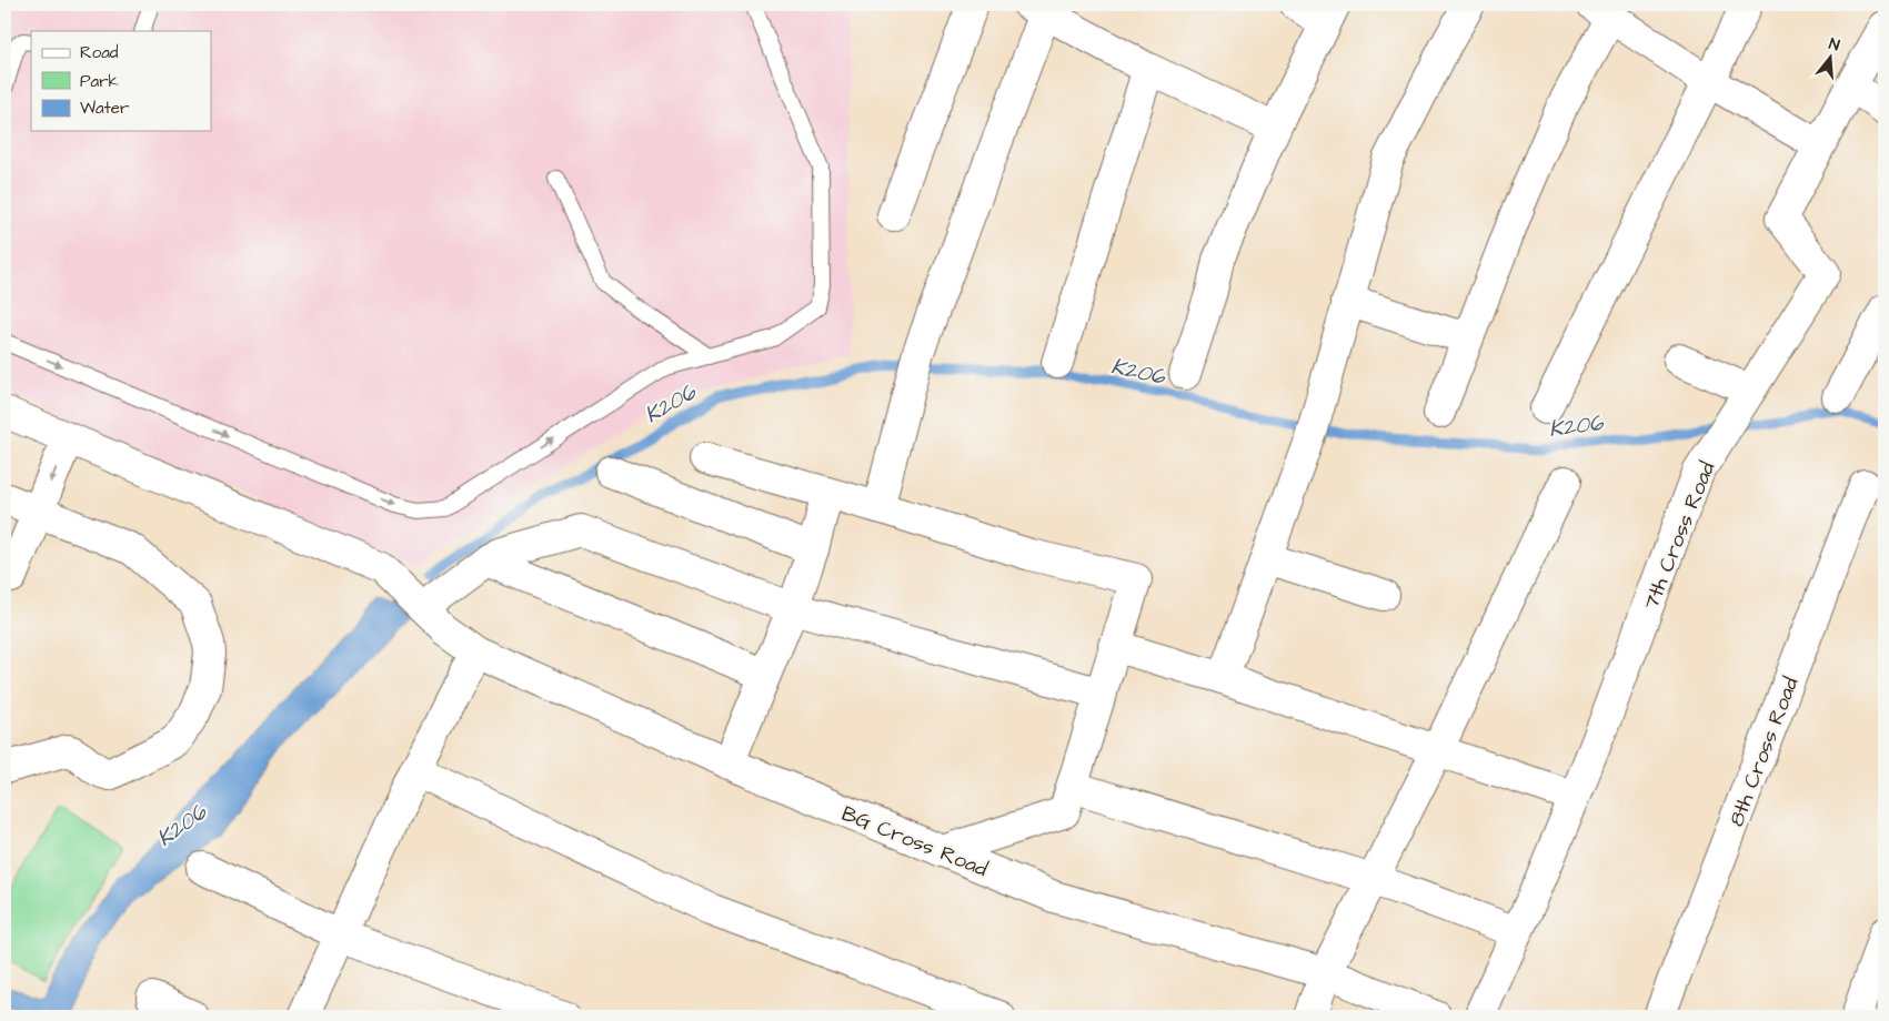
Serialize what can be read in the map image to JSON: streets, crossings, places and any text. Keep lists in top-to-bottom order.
{
  "streets": {
    "street": ["7th Cross Road", "8th Cross Road", "BG Cross Road"]
  },
  "water": ["K206"],
  "legend": ["Road", "Park", "Water"],
  "north": "top"
}
